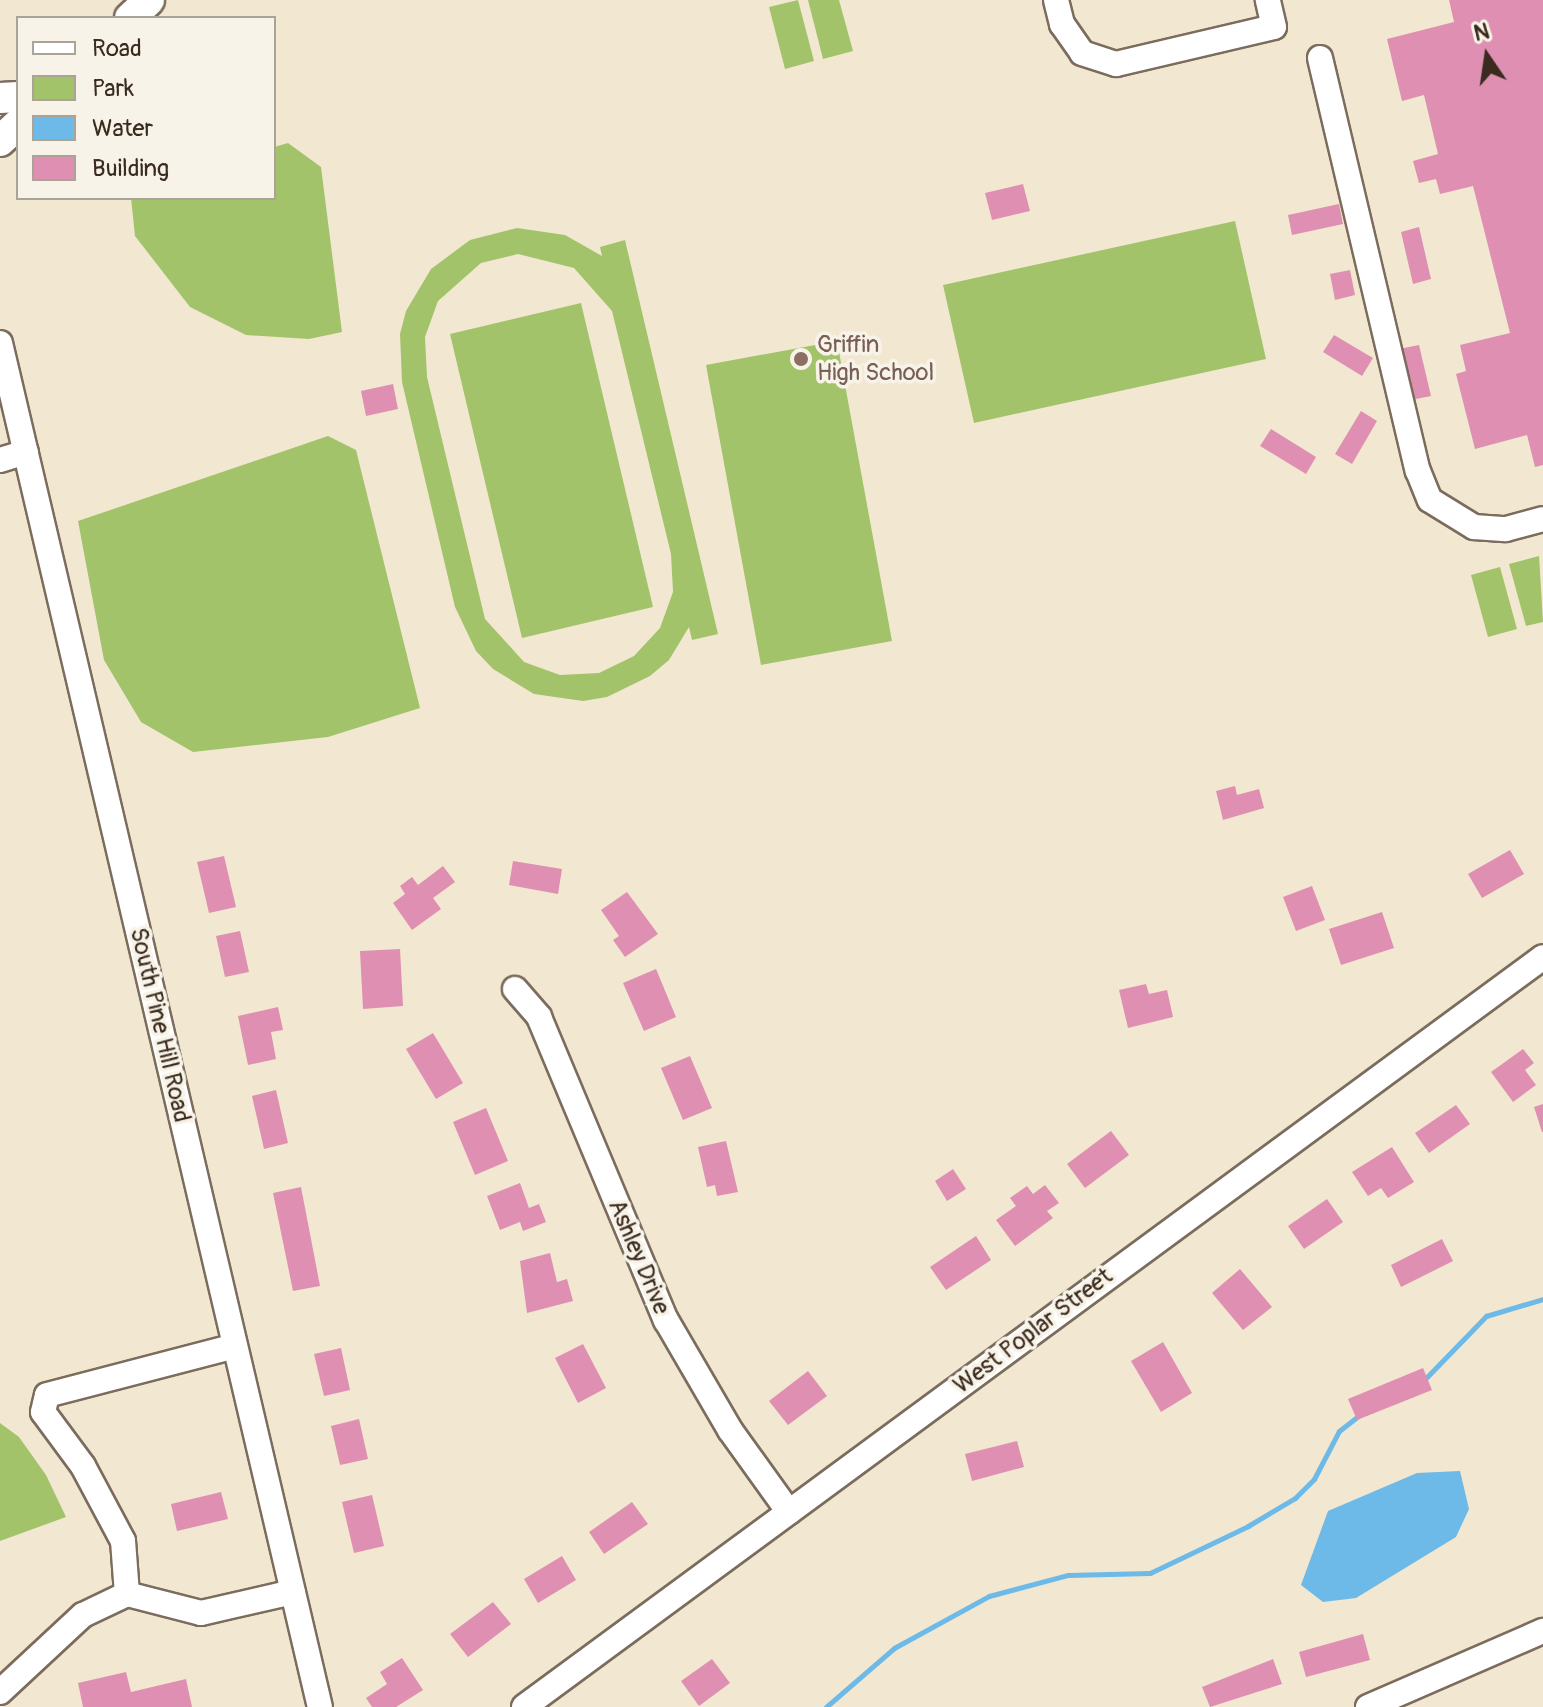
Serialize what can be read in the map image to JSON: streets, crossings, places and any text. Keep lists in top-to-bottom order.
{
  "streets": {
    "street": ["South Pine Hill Road", "Ashley Drive", "West Poplar Street"]
  },
  "crossings": [
    ["Ashley Drive", "West Poplar Street"]
  ],
  "places": ["Griffin High School"],
  "legend": [
    "Road",
    "Park",
    "Water",
    "Building"
  ],
  "north": "top"
}
